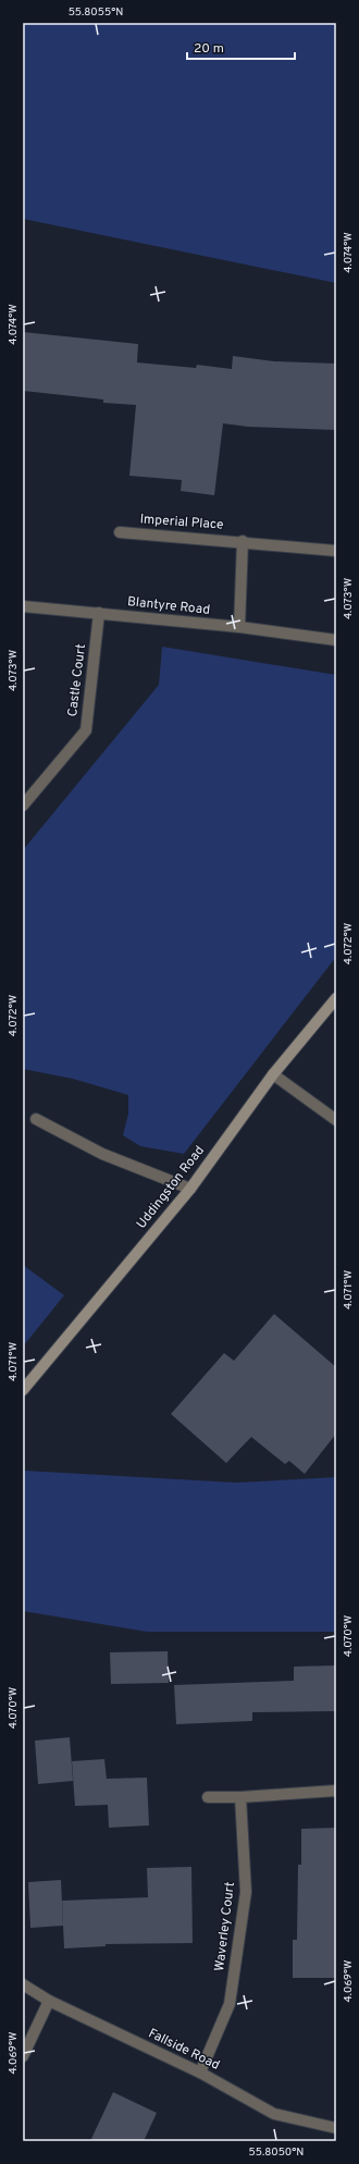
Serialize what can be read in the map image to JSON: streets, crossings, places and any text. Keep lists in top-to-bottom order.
{
  "streets": {
    "main road": ["Uddingston Road"],
    "street": [
      "Imperial Place",
      "Blantyre Road",
      "Castle Court",
      "Waverley Court",
      "Fallside Road"
    ]
  },
  "crossings": [
    ["Blantyre Road", "Castle Court"],
    ["Waverley Court", "Fallside Road"]
  ],
  "scale_bar": "20 m",
  "coordinates": [
    "55.8055°N",
    "4.074°W",
    "4.073°W",
    "4.072°W",
    "4.071°W",
    "4.070°W",
    "4.069°W",
    "55.8050°N"
  ]
}
